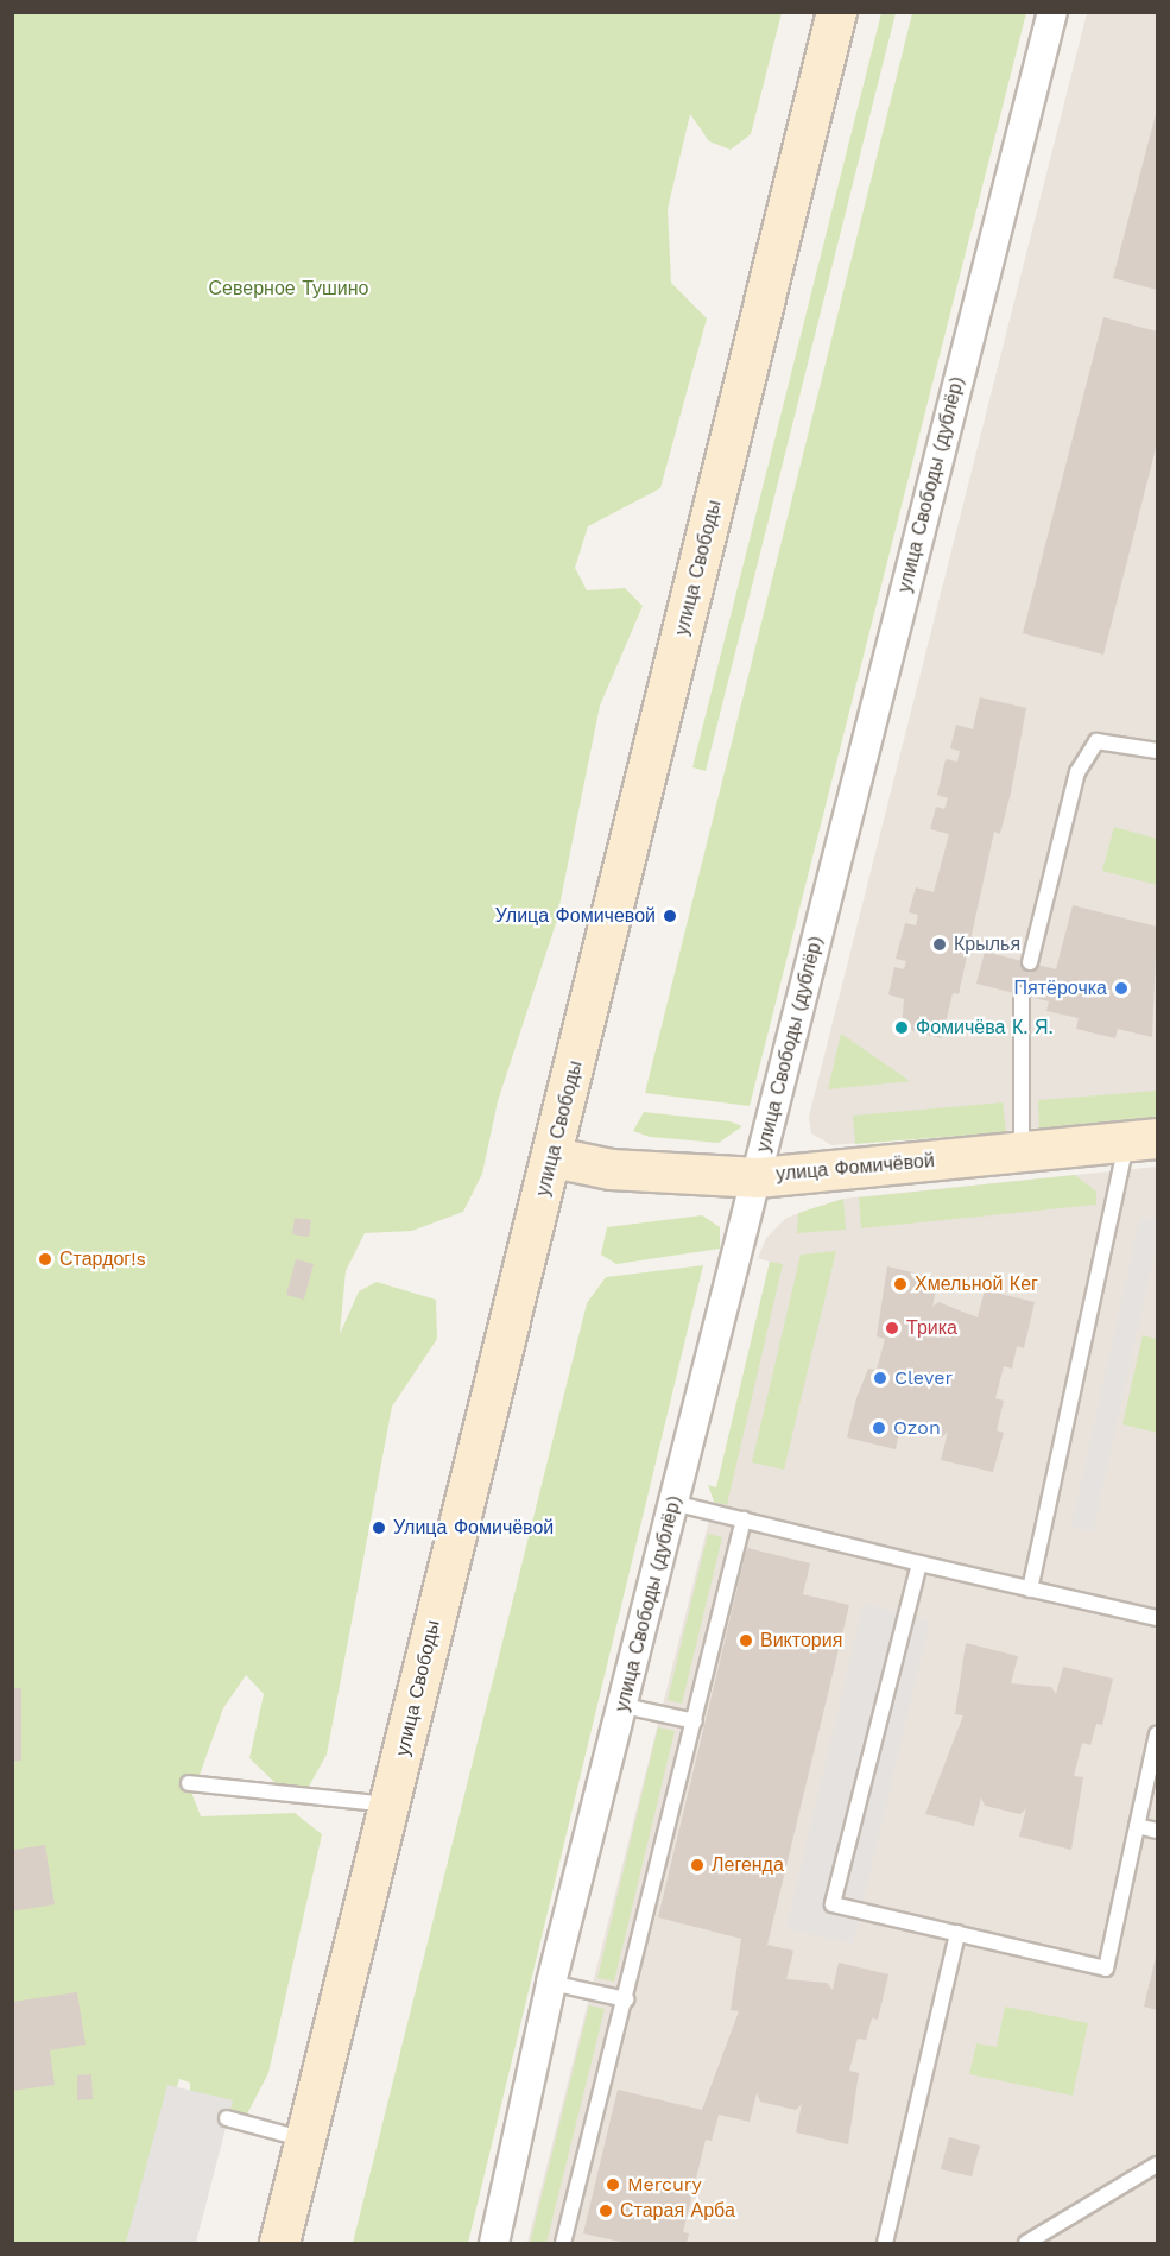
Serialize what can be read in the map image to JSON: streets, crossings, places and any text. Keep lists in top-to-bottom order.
{
  "streets": {
    "main road": ["улица Свободы", "улица Фомичёвой"],
    "street": ["улица Свободы (дублёр)"]
  },
  "crossings": [
    ["улица Свободы (дублёр)", "улица Фомичёвой"],
    ["улица Свободы", "улица Фомичёвой"]
  ],
  "parks": ["Северное Тушино"],
  "places": [
    "Улица Фомичевой",
    "Крылья",
    "Пятёрочка",
    "Фомичёва К. Я.",
    "Стардог!s",
    "Хмельной Кег",
    "Трика",
    "Clever",
    "Ozon",
    "Улица Фомичёвой",
    "Виктория",
    "Легенда",
    "Mercury",
    "Старая Арба"
  ]
}
